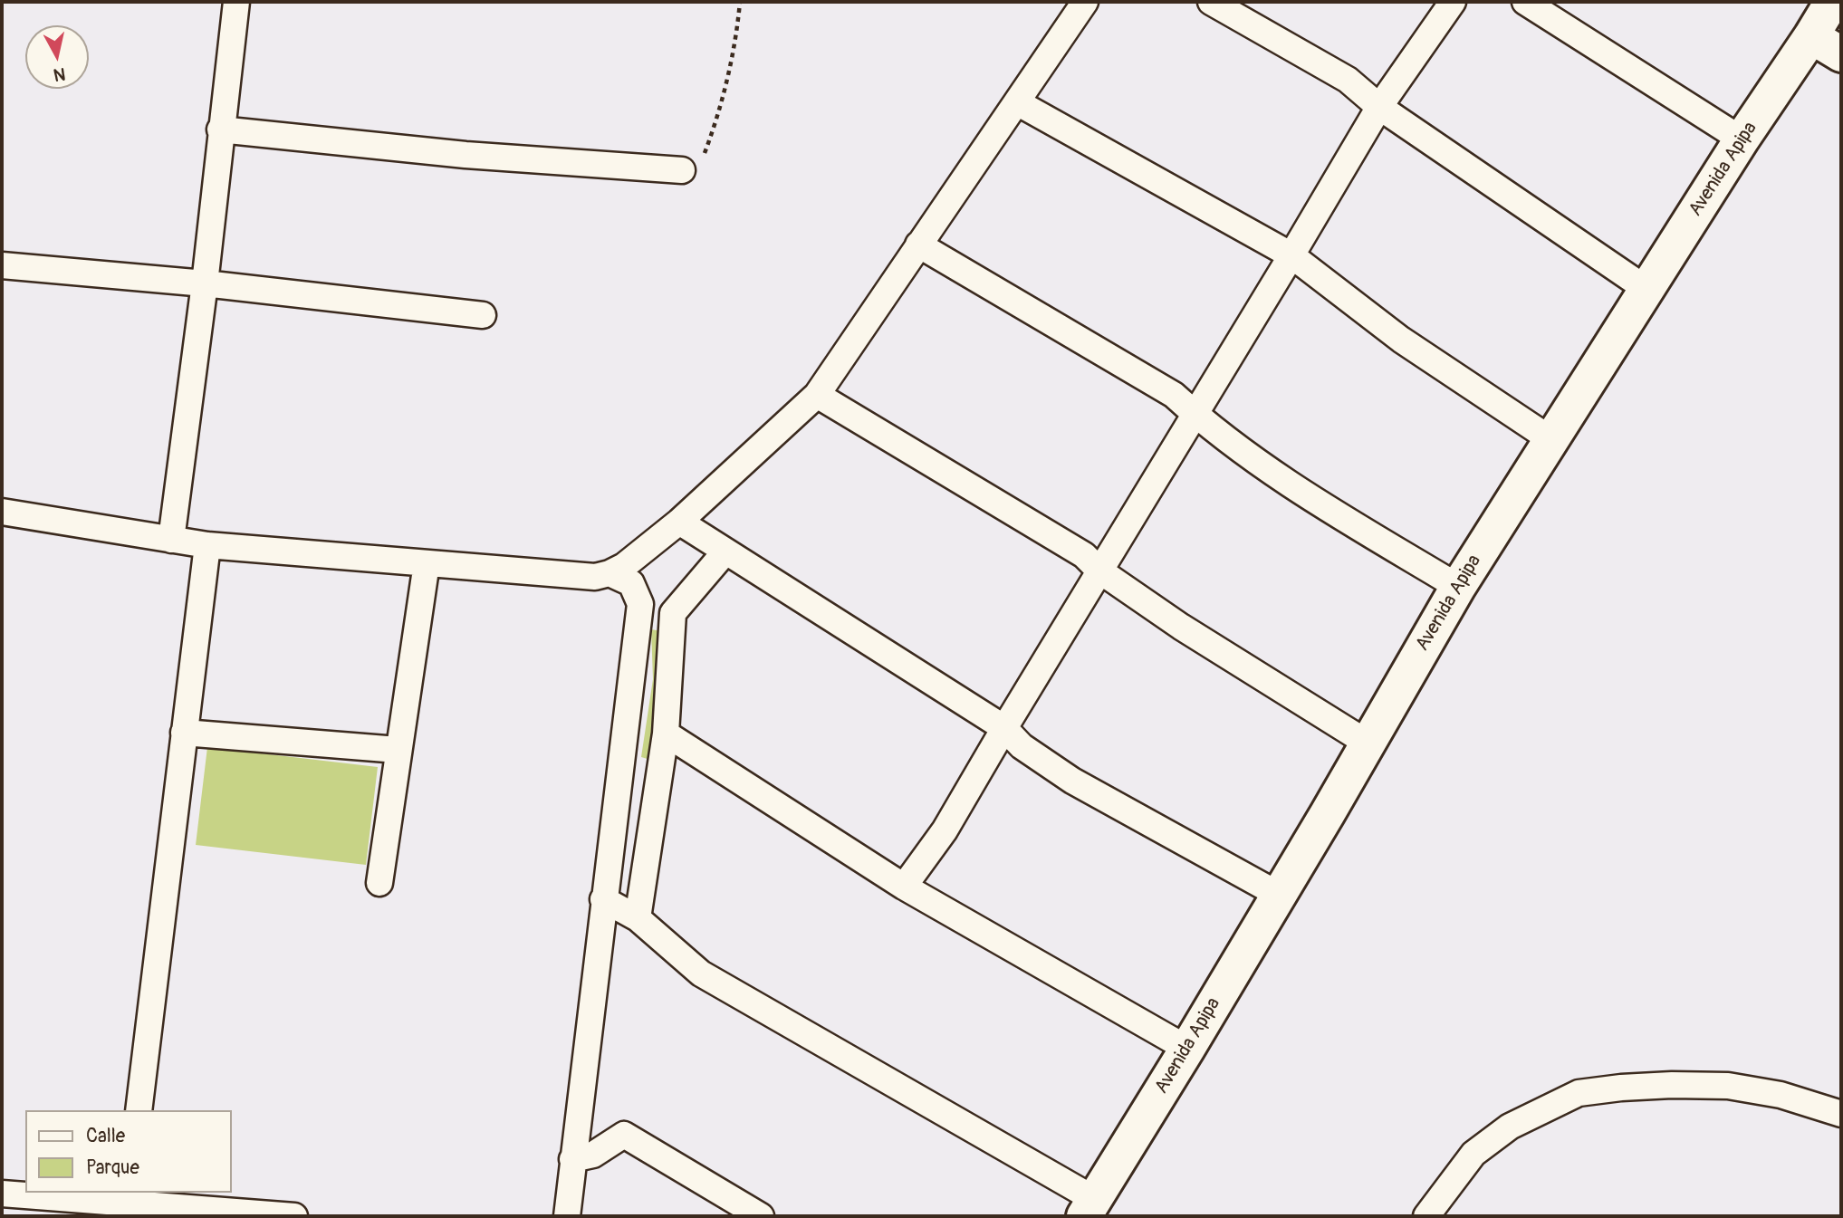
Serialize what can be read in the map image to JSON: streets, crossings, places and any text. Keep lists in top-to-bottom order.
{
  "streets": {
    "street": ["Avenida Apipa"]
  },
  "legend": ["Calle", "Parque"],
  "north": "bottom"
}
